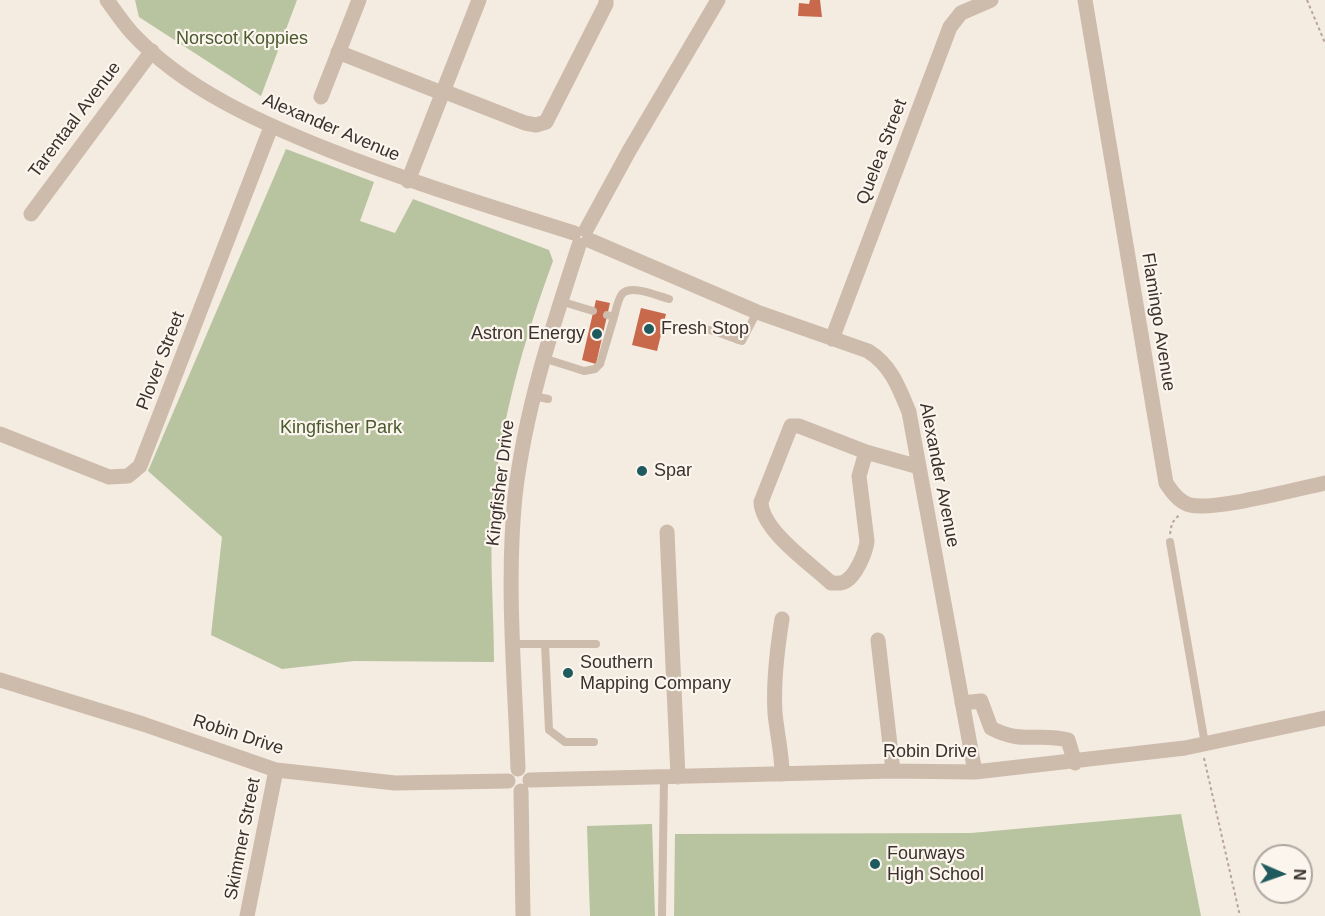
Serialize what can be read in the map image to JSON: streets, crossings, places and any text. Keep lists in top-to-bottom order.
{
  "streets": {
    "street": [
      "Tarentaal Avenue",
      "Alexander Avenue",
      "Quelea Street",
      "Flamingo Avenue",
      "Plover Street",
      "Kingfisher Drive",
      "Robin Drive",
      "Skimmer Street"
    ]
  },
  "crossings": [
    ["Tarentaal Avenue", "Alexander Avenue"],
    ["Alexander Avenue", "Quelea Street"],
    ["Alexander Avenue", "Plover Street"],
    ["Alexander Avenue", "Kingfisher Drive"],
    ["Alexander Avenue", "Robin Drive"],
    ["Kingfisher Drive", "Robin Drive"],
    ["Robin Drive", "Skimmer Street"]
  ],
  "parks": ["Norscot Koppies", "Kingfisher Park"],
  "places": [
    "Fresh Stop",
    "Astron Energy",
    "Spar",
    "Southern Mapping Company",
    "Fourways High School"
  ],
  "north": "right"
}
